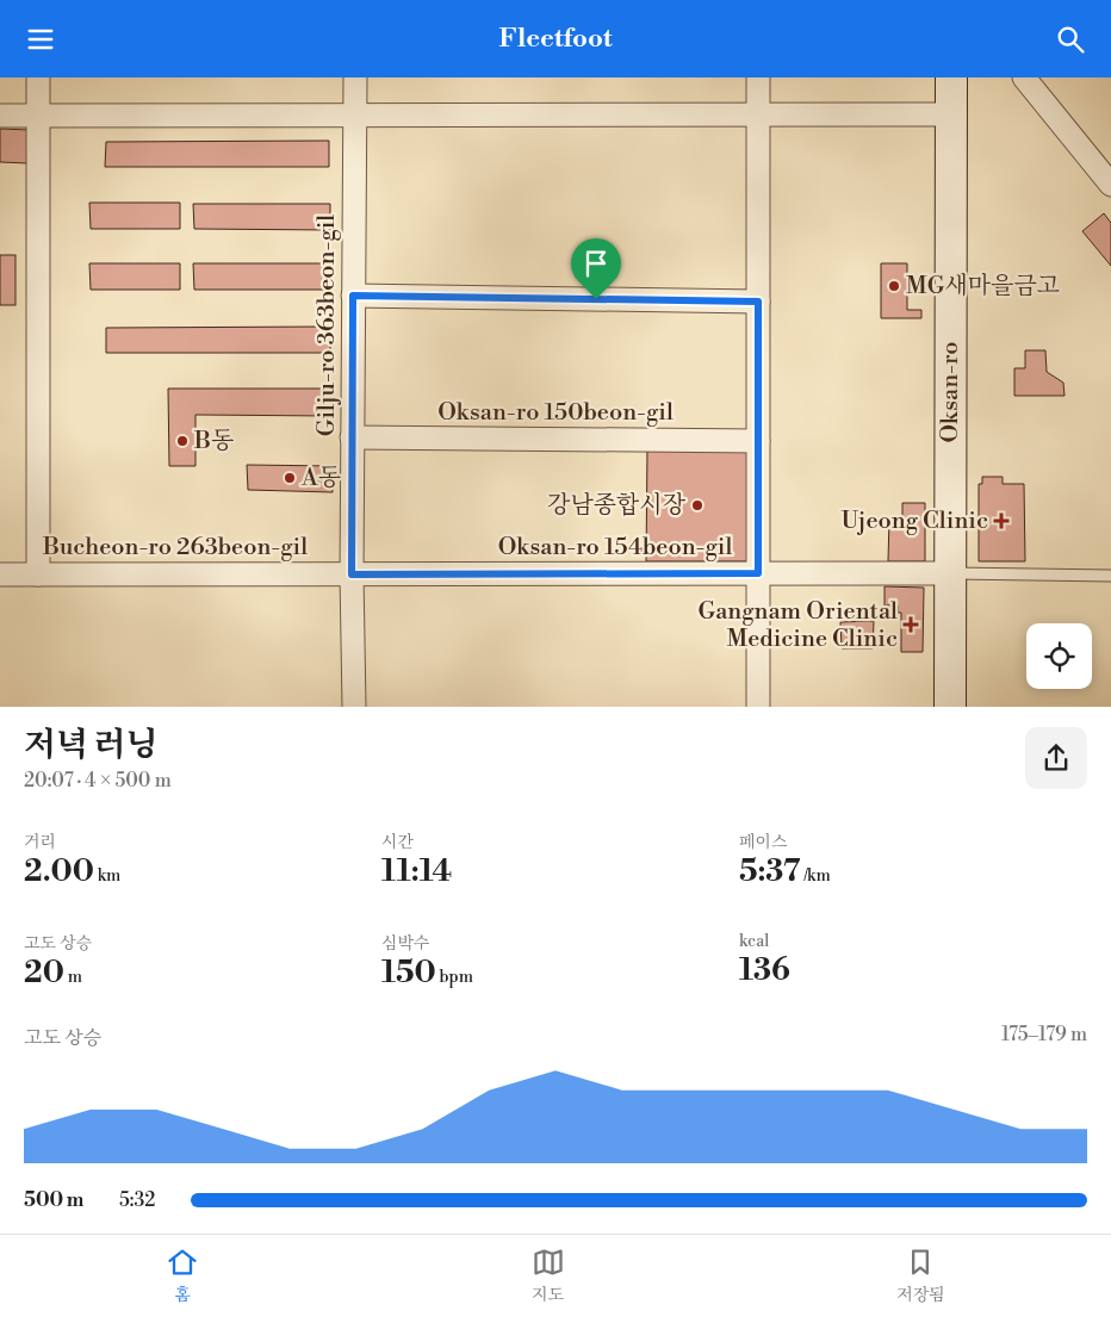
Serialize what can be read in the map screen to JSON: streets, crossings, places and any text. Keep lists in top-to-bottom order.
{
  "streets": {
    "street": [
      "Gilju-ro 363beon-gil",
      "Oksan-ro",
      "Oksan-ro 150beon-gil",
      "Bucheon-ro 263beon-gil",
      "Oksan-ro 154beon-gil"
    ]
  },
  "crossings": [
    ["Gilju-ro 363beon-gil", "Oksan-ro 150beon-gil"],
    ["Gilju-ro 363beon-gil", "Bucheon-ro 263beon-gil"],
    ["Gilju-ro 363beon-gil", "Oksan-ro 154beon-gil"],
    ["Oksan-ro", "Oksan-ro 154beon-gil"],
    ["Bucheon-ro 263beon-gil", "Oksan-ro 154beon-gil"]
  ],
  "places": {
    "other": [
      "MG새마을금고",
      "B동",
      "A동",
      "강남종합시장"
    ],
    "health": ["Ujeong Clinic", "Gangnam Oriental Medicine Clinic"]
  },
  "page": {
    "header": "Fleetfoot",
    "heading": ["저녁 러닝", "20:07 · 4 × 500 m"],
    "stats": [
      ["거리", "2.00 km"],
      ["시간", "11:14"],
      ["페이스", "5:37 /km"],
      ["고도 상승", "20 m"],
      ["심박수", "150 bpm"],
      ["kcal", "136"]
    ],
    "chart": ["고도 상승", "175–179 m"],
    "list": [
      {
        "name": "500 m",
        "note": "5:32"
      }
    ],
    "tabs": ["홈", "지도", "저장됨"]
  }
}
